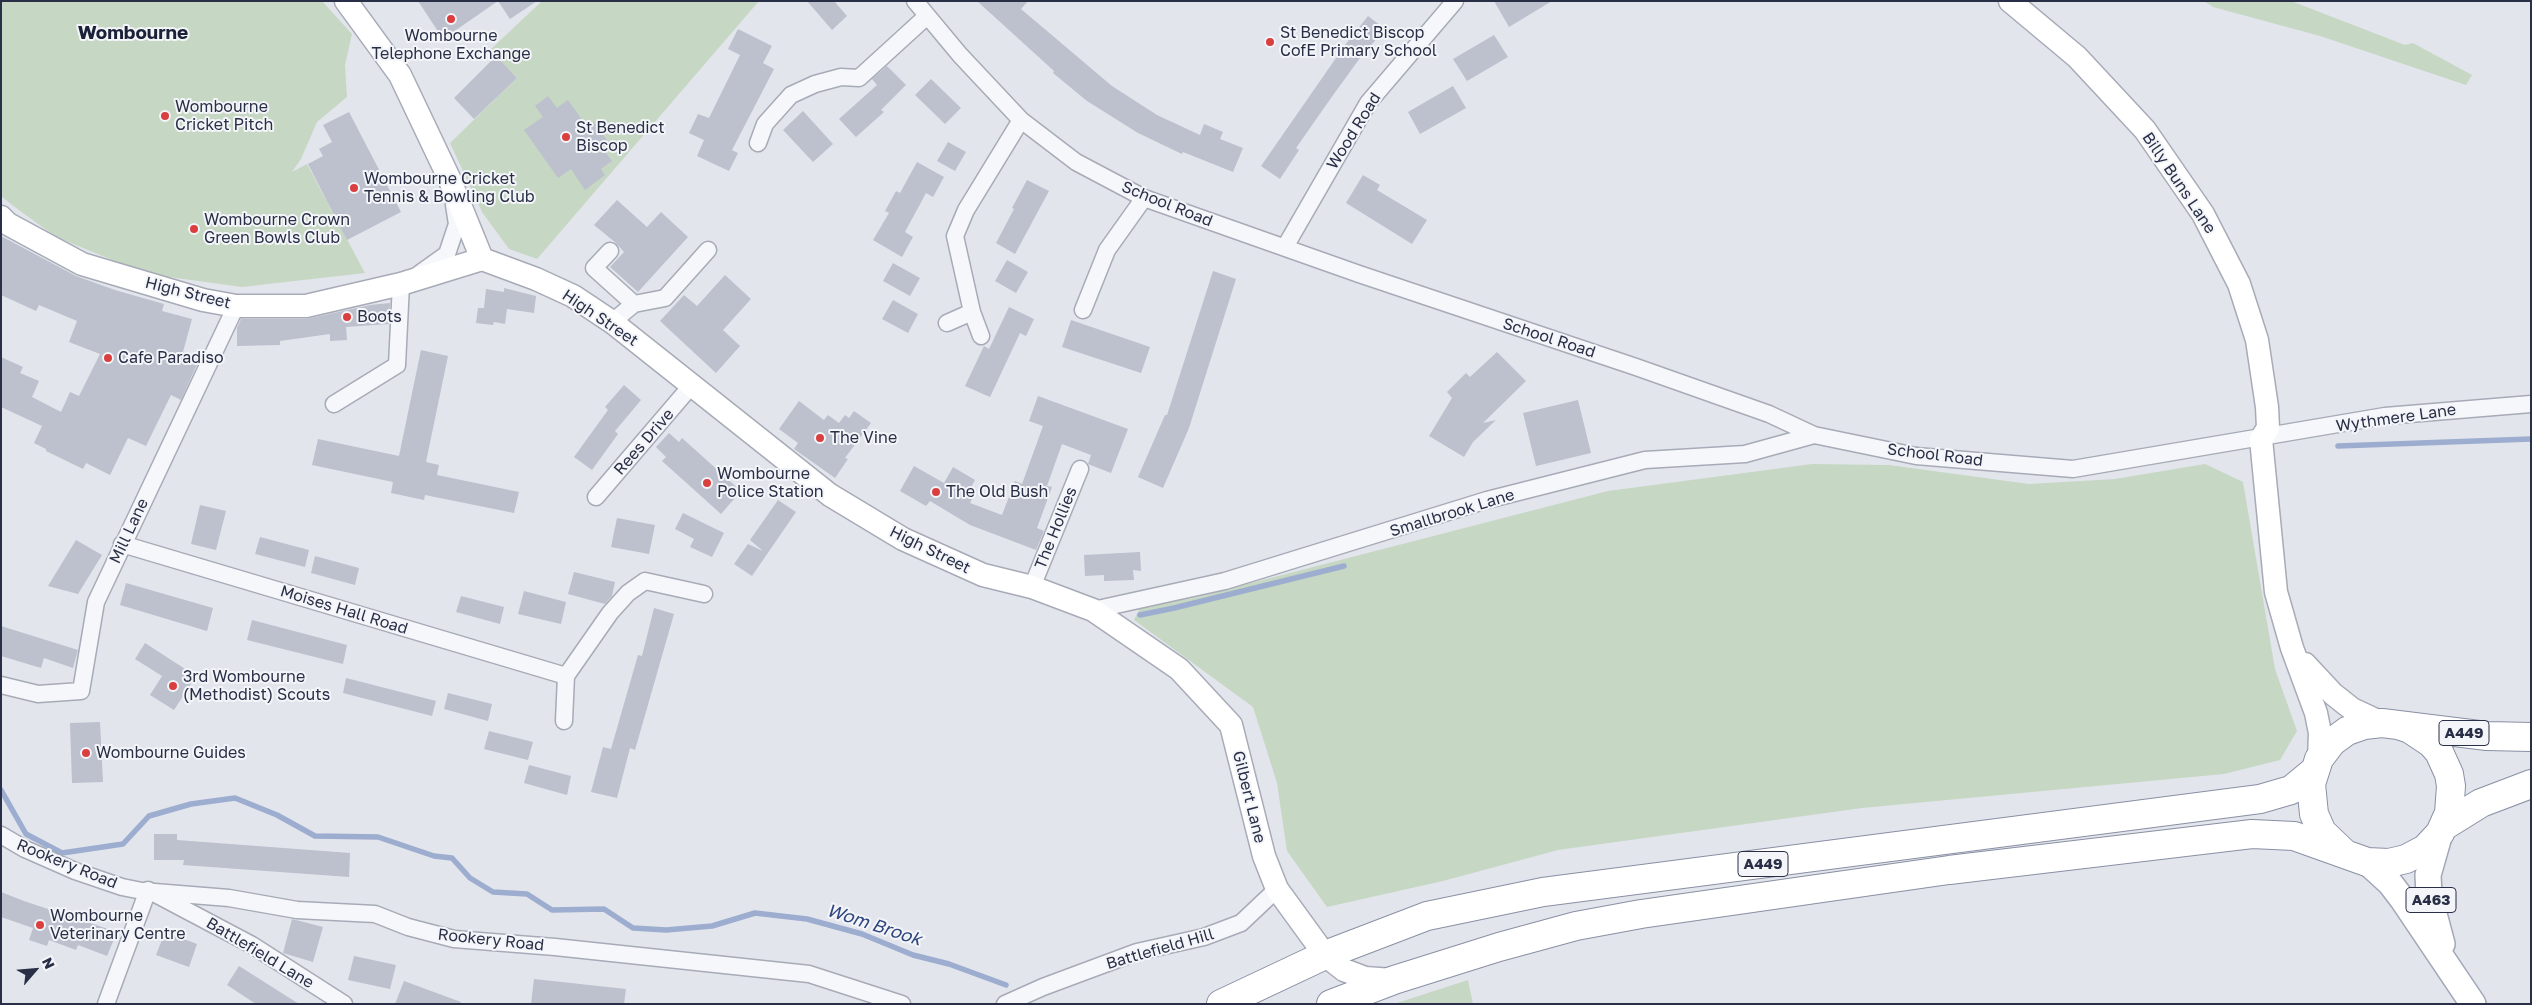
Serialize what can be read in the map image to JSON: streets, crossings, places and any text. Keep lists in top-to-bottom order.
{
  "streets": {
    "highway": ["A449"],
    "main road": ["A463"],
    "street": [
      "Wood Road",
      "Billy Buns Lane",
      "School Road",
      "High Street",
      "Wythmere Lane",
      "Rees Drive",
      "Smallbrook Lane",
      "The Hollies",
      "Mill Lane",
      "Moises Hall Road",
      "Gilbert Lane",
      "Rookery Road",
      "Battlefield Hill",
      "Battlefield Lane"
    ]
  },
  "crossings": [
    ["Wood Road", "School Road"],
    ["Billy Buns Lane", "School Road"],
    ["Billy Buns Lane", "Wythmere Lane"],
    ["Billy Buns Lane", "A449"],
    ["Billy Buns Lane", "A463"],
    ["School Road", "Wythmere Lane"],
    ["School Road", "Smallbrook Lane"],
    ["High Street", "Rees Drive"],
    ["High Street", "Smallbrook Lane"],
    ["High Street", "The Hollies"],
    ["High Street", "Mill Lane"],
    ["High Street", "Gilbert Lane"],
    ["Smallbrook Lane", "Gilbert Lane"],
    ["Mill Lane", "Moises Hall Road"],
    ["A449", "Gilbert Lane"],
    ["A449", "A463"],
    ["Gilbert Lane", "Battlefield Hill"],
    ["Rookery Road", "Battlefield Lane"]
  ],
  "districts": ["Wombourne"],
  "water": ["Wom Brook"],
  "places": [
    "Wombourne Telephone Exchange",
    "St Benedict Biscop CofE Primary School",
    "Wombourne Cricket Pitch",
    "St Benedict Biscop",
    "Wombourne Cricket Tennis & Bowling Club",
    "Wombourne Crown Green Bowls Club",
    "Boots",
    "Cafe Paradiso",
    "The Vine",
    "Wombourne Police Station",
    "The Old Bush",
    "3rd Wombourne (Methodist) Scouts",
    "Wombourne Guides",
    "Wombourne Veterinary Centre"
  ],
  "north": "top right"
}
